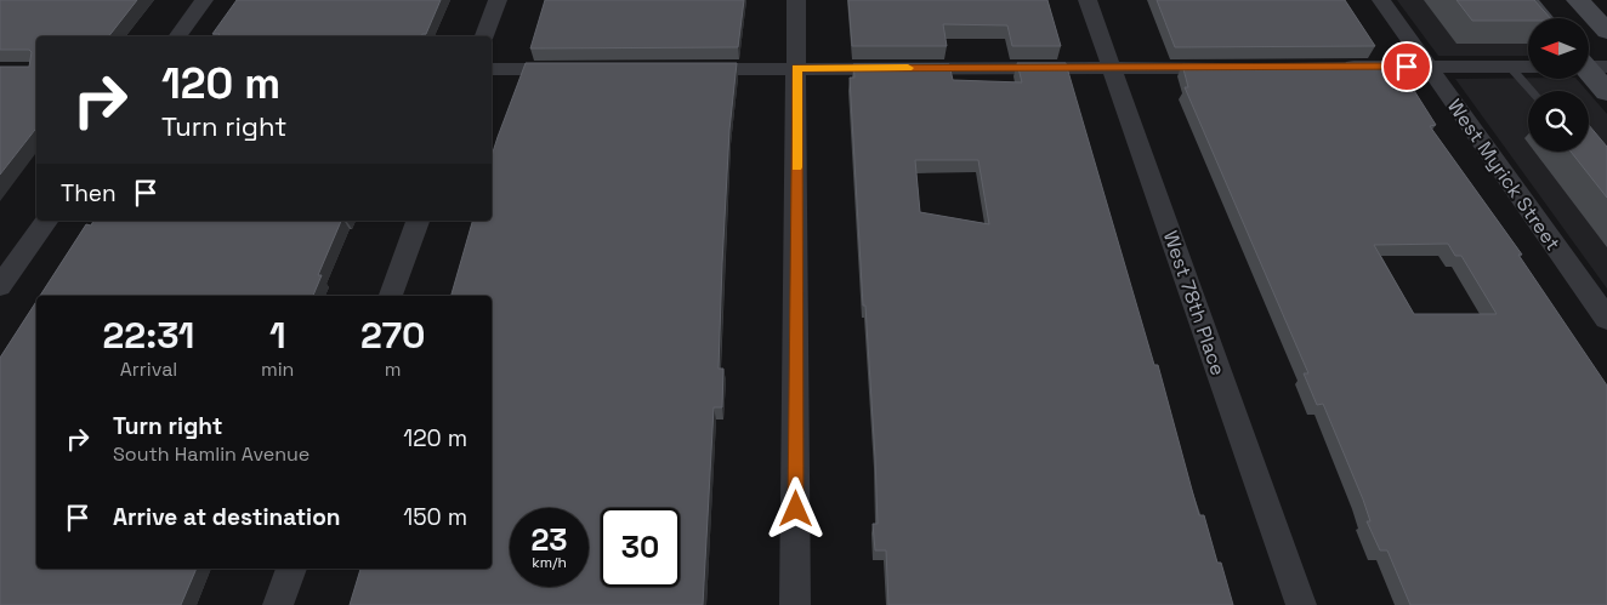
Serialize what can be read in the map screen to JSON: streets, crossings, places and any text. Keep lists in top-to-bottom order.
{
  "streets": {
    "street": ["West Myrick Street", "West 78th Place"]
  },
  "north": "left",
  "page": {
    "turn": ["120 m", "Turn right"],
    "then": "Then",
    "eta": [
      "22:31",
      "Arrival",
      "1",
      "min",
      "270",
      "m"
    ],
    "list": [
      {
        "name": "Turn right",
        "note": "South Hamlin Avenue",
        "value": "120 m"
      },
      {
        "name": "Arrive at destination",
        "value": "150 m"
      }
    ],
    "speed": "23 km/h",
    "limit": "30"
  }
}
